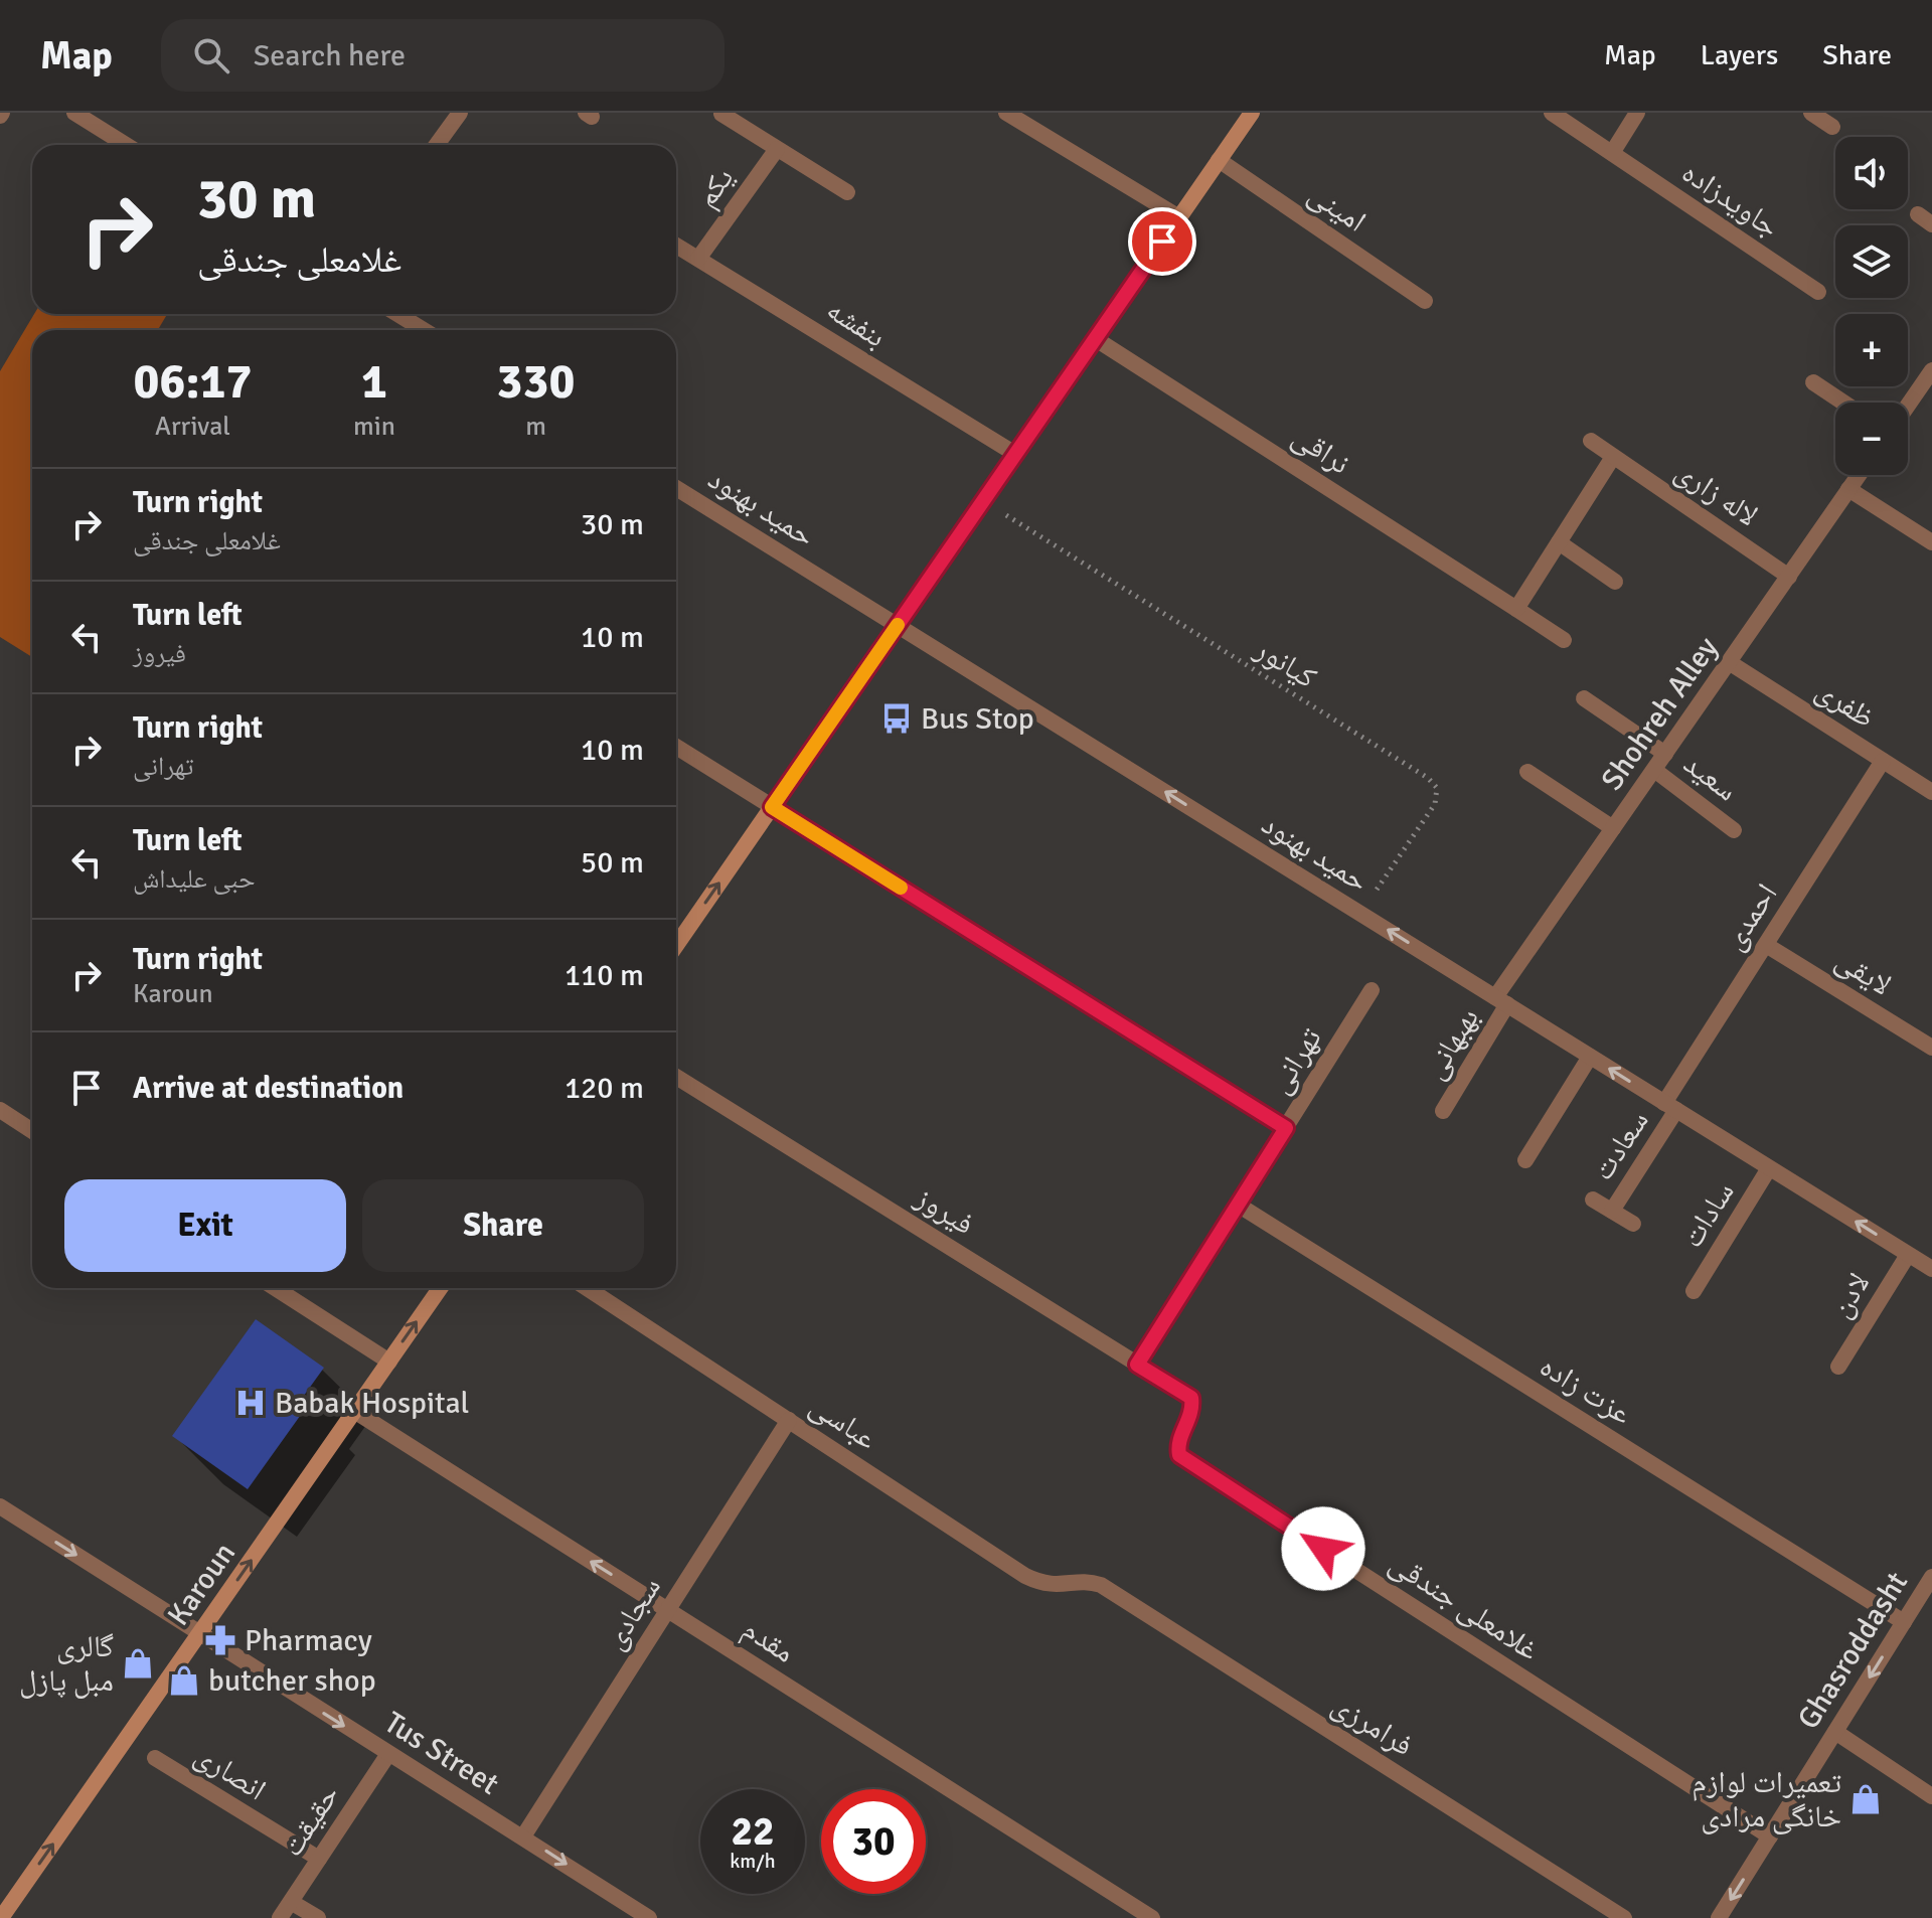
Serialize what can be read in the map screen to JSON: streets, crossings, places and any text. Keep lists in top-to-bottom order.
{
  "streets": {
    "main road": ["Karoun"],
    "street": [
      "یکم",
      "جاویدزاده",
      "امینی",
      "بنفشه",
      "نراقی",
      "لاله زاری",
      "حمید بهنود",
      "ظفری",
      "Shohreh Alley",
      "سعید",
      "احمدی",
      "لایقی",
      "بهبهانی",
      "تهرانی",
      "سعادت",
      "فیروز",
      "سادات",
      "لادن",
      "عزت زاده",
      "عباسی",
      "غلامعلی جندقی",
      "سجادی",
      "مقدم",
      "Ghasroddasht",
      "فرامرزی",
      "Tus Street",
      "انصاری",
      "حقیقت"
    ],
    "path": ["کیانور"]
  },
  "crossings": [
    ["یکم", "بنفشه"],
    ["لاله زاری", "Shohreh Alley"],
    ["حمید بهنود", "کیانور"],
    ["حمید بهنود", "Shohreh Alley"],
    ["حمید بهنود", "احمدی"],
    ["حمید بهنود", "بهبهانی"],
    ["حمید بهنود", "سعادت"],
    ["حمید بهنود", "سادات"],
    ["حمید بهنود", "لادن"],
    ["ظفری", "Shohreh Alley"],
    ["ظفری", "احمدی"],
    ["Shohreh Alley", "سعید"],
    ["Shohreh Alley", "بهبهانی"],
    ["احمدی", "لایقی"],
    ["احمدی", "سعادت"],
    ["تهرانی", "فیروز"],
    ["تهرانی", "عزت زاده"],
    ["فیروز", "غلامعلی جندقی"],
    ["عزت زاده", "Ghasroddasht"],
    ["عباسی", "سجادی"],
    ["عباسی", "فرامرزی"],
    ["Karoun", "مقدم"],
    ["Karoun", "Tus Street"],
    ["غلامعلی جندقی", "Ghasroddasht"],
    ["سجادی", "مقدم"],
    ["سجادی", "Tus Street"],
    ["Tus Street", "حقیقت"],
    ["انصاری", "حقیقت"]
  ],
  "one_way": [
    "حمید بهنود",
    "Karoun",
    "مقدم",
    "Ghasroddasht",
    "Tus Street"
  ],
  "places": {
    "bus stop": ["Bus Stop"],
    "hospital": ["Babak Hospital"],
    "pharmacy": ["Pharmacy"],
    "shop": ["گالری مبل پازل", "butcher shop", "تعمیرات لوازم خانگی مرادی"]
  },
  "page": {
    "header": "Map",
    "search": "Search here",
    "nav": ["Map", "Layers", "Share"],
    "map_buttons": ["+", "−"],
    "turn": ["30 m", "غلامعلی جندقی"],
    "eta": [
      "06:17",
      "Arrival",
      "1",
      "min",
      "330",
      "m"
    ],
    "list": [
      {
        "name": "Turn right",
        "note": "غلامعلی جندقی",
        "value": "30 m"
      },
      {
        "name": "Turn left",
        "note": "فیروز",
        "value": "10 m"
      },
      {
        "name": "Turn right",
        "note": "تهرانی",
        "value": "10 m"
      },
      {
        "name": "Turn left",
        "note": "حبی علیداش",
        "value": "50 m"
      },
      {
        "name": "Turn right",
        "note": "Karoun",
        "value": "110 m"
      },
      {
        "name": "Arrive at destination",
        "value": "120 m"
      }
    ],
    "buttons": ["Exit", "Share"],
    "speed": "22 km/h",
    "limit": "30"
  }
}
